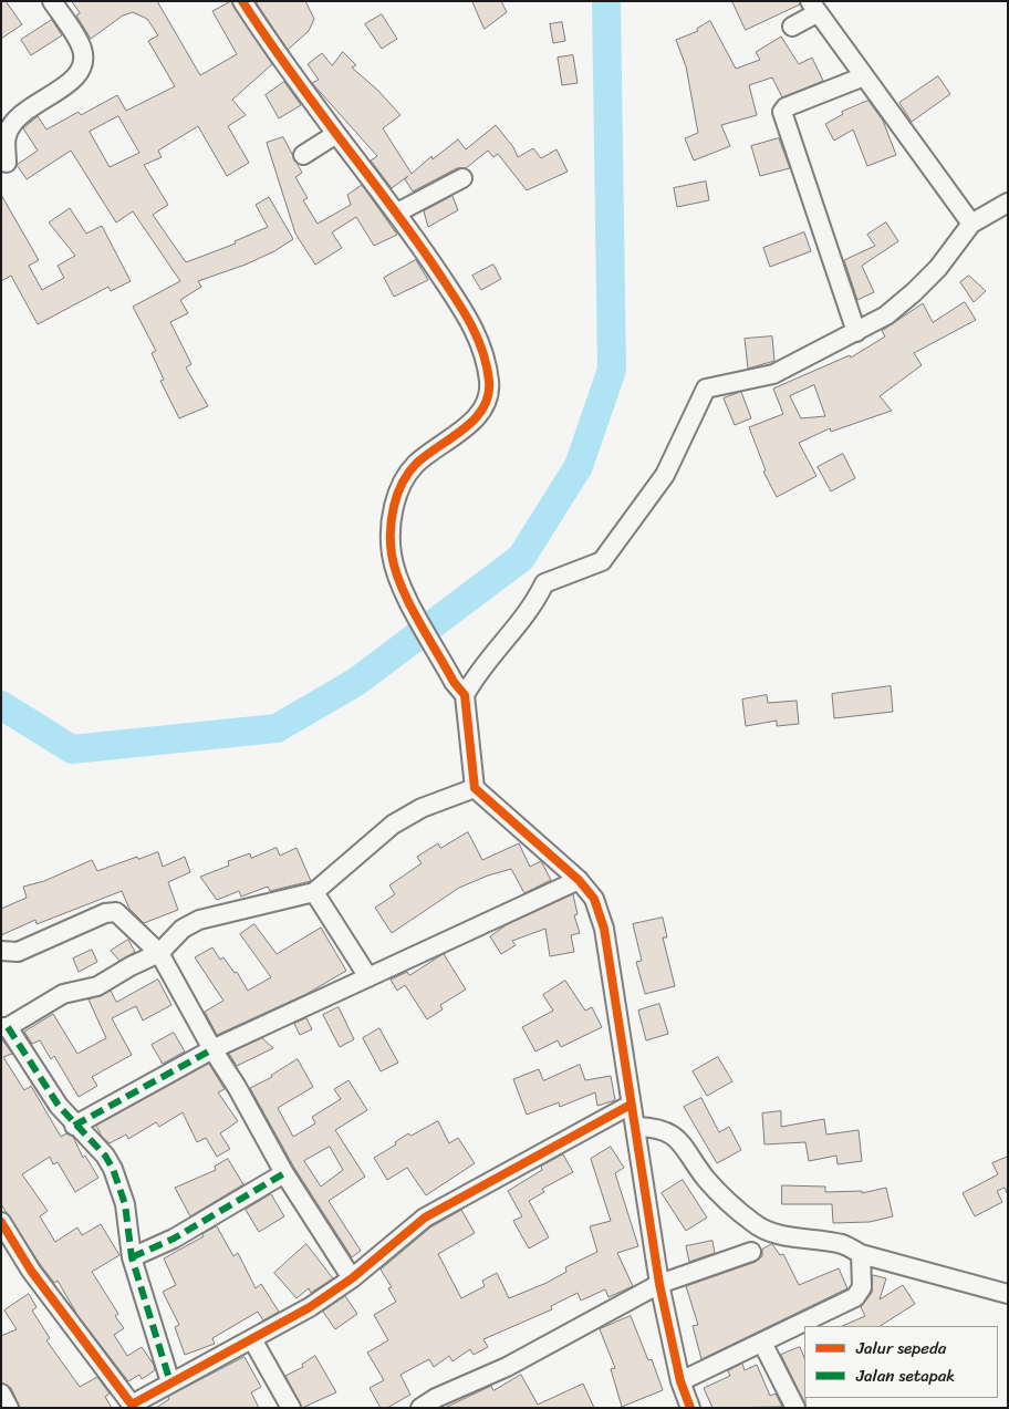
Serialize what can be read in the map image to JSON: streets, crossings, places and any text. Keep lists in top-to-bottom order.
{
  "legend": ["Jalur sepeda", "Jalan setapak"]
}
